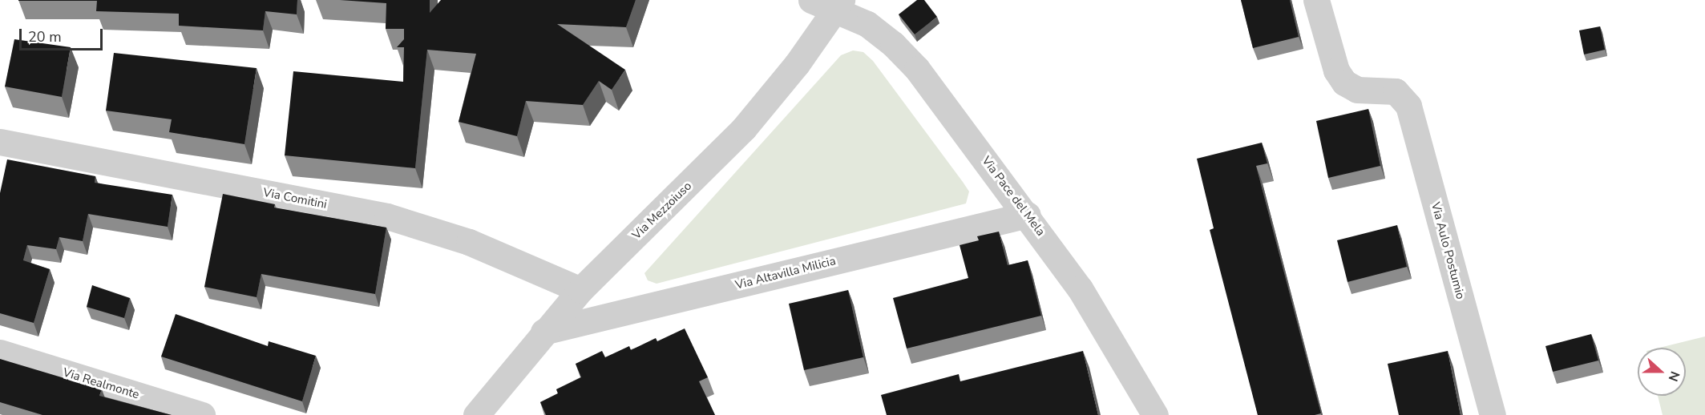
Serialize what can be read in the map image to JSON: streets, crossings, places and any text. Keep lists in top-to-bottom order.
{
  "streets": {
    "street": [
      "Via Pace del Mela",
      "Via Comitini",
      "Via Mezzoiuso",
      "Via Aulo Postumio",
      "Via Altavilla Milicia",
      "Via Realmonte"
    ]
  },
  "crossings": [
    ["Via Pace del Mela", "Via Mezzoiuso"],
    ["Via Pace del Mela", "Via Altavilla Milicia"],
    ["Via Comitini", "Via Mezzoiuso"],
    ["Via Mezzoiuso", "Via Altavilla Milicia"]
  ],
  "scale_bar": "20 m",
  "north": "right"
}
